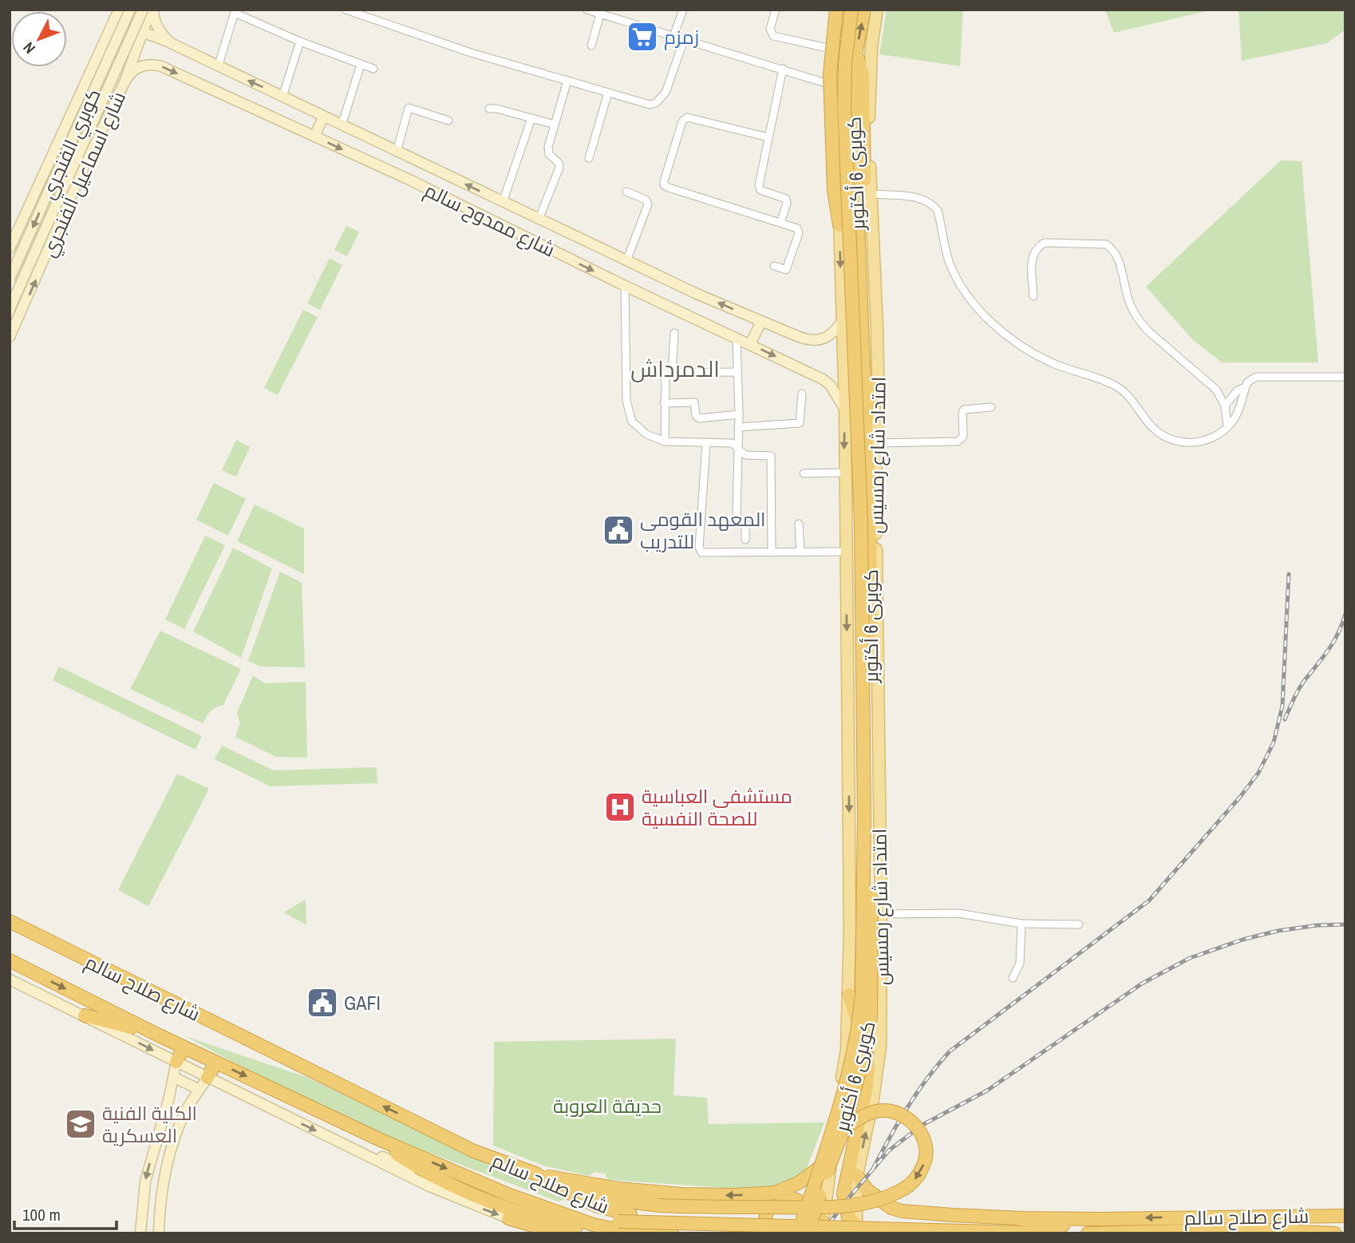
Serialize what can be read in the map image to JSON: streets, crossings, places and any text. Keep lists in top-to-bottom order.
{
  "streets": {
    "highway": ["كوبرى 6 أكتوبر", "شارع صلاح سالم"],
    "main road": [
      "كوبري الفنجري",
      "شارع اسماعيل الفنجري",
      "شارع ممدوح سالم",
      "امتداد شارع رمسيس"
    ]
  },
  "crossings": [
    ["شارع اسماعيل الفنجري", "شارع ممدوح سالم"],
    ["شارع ممدوح سالم", "امتداد شارع رمسيس"]
  ],
  "districts": ["الدمرداش"],
  "parks": ["حديقة العروبة"],
  "places": {
    "supermarket": ["زمزم"],
    "public building": ["المعهد القومى للتدريب", "GAFI"],
    "hospital": ["مستشفى العباسية للصحة النفسية"],
    "school or university": ["الكلية الفنية العسكرية"]
  },
  "scale_bar": "100 m",
  "north": "bottom left"
}
